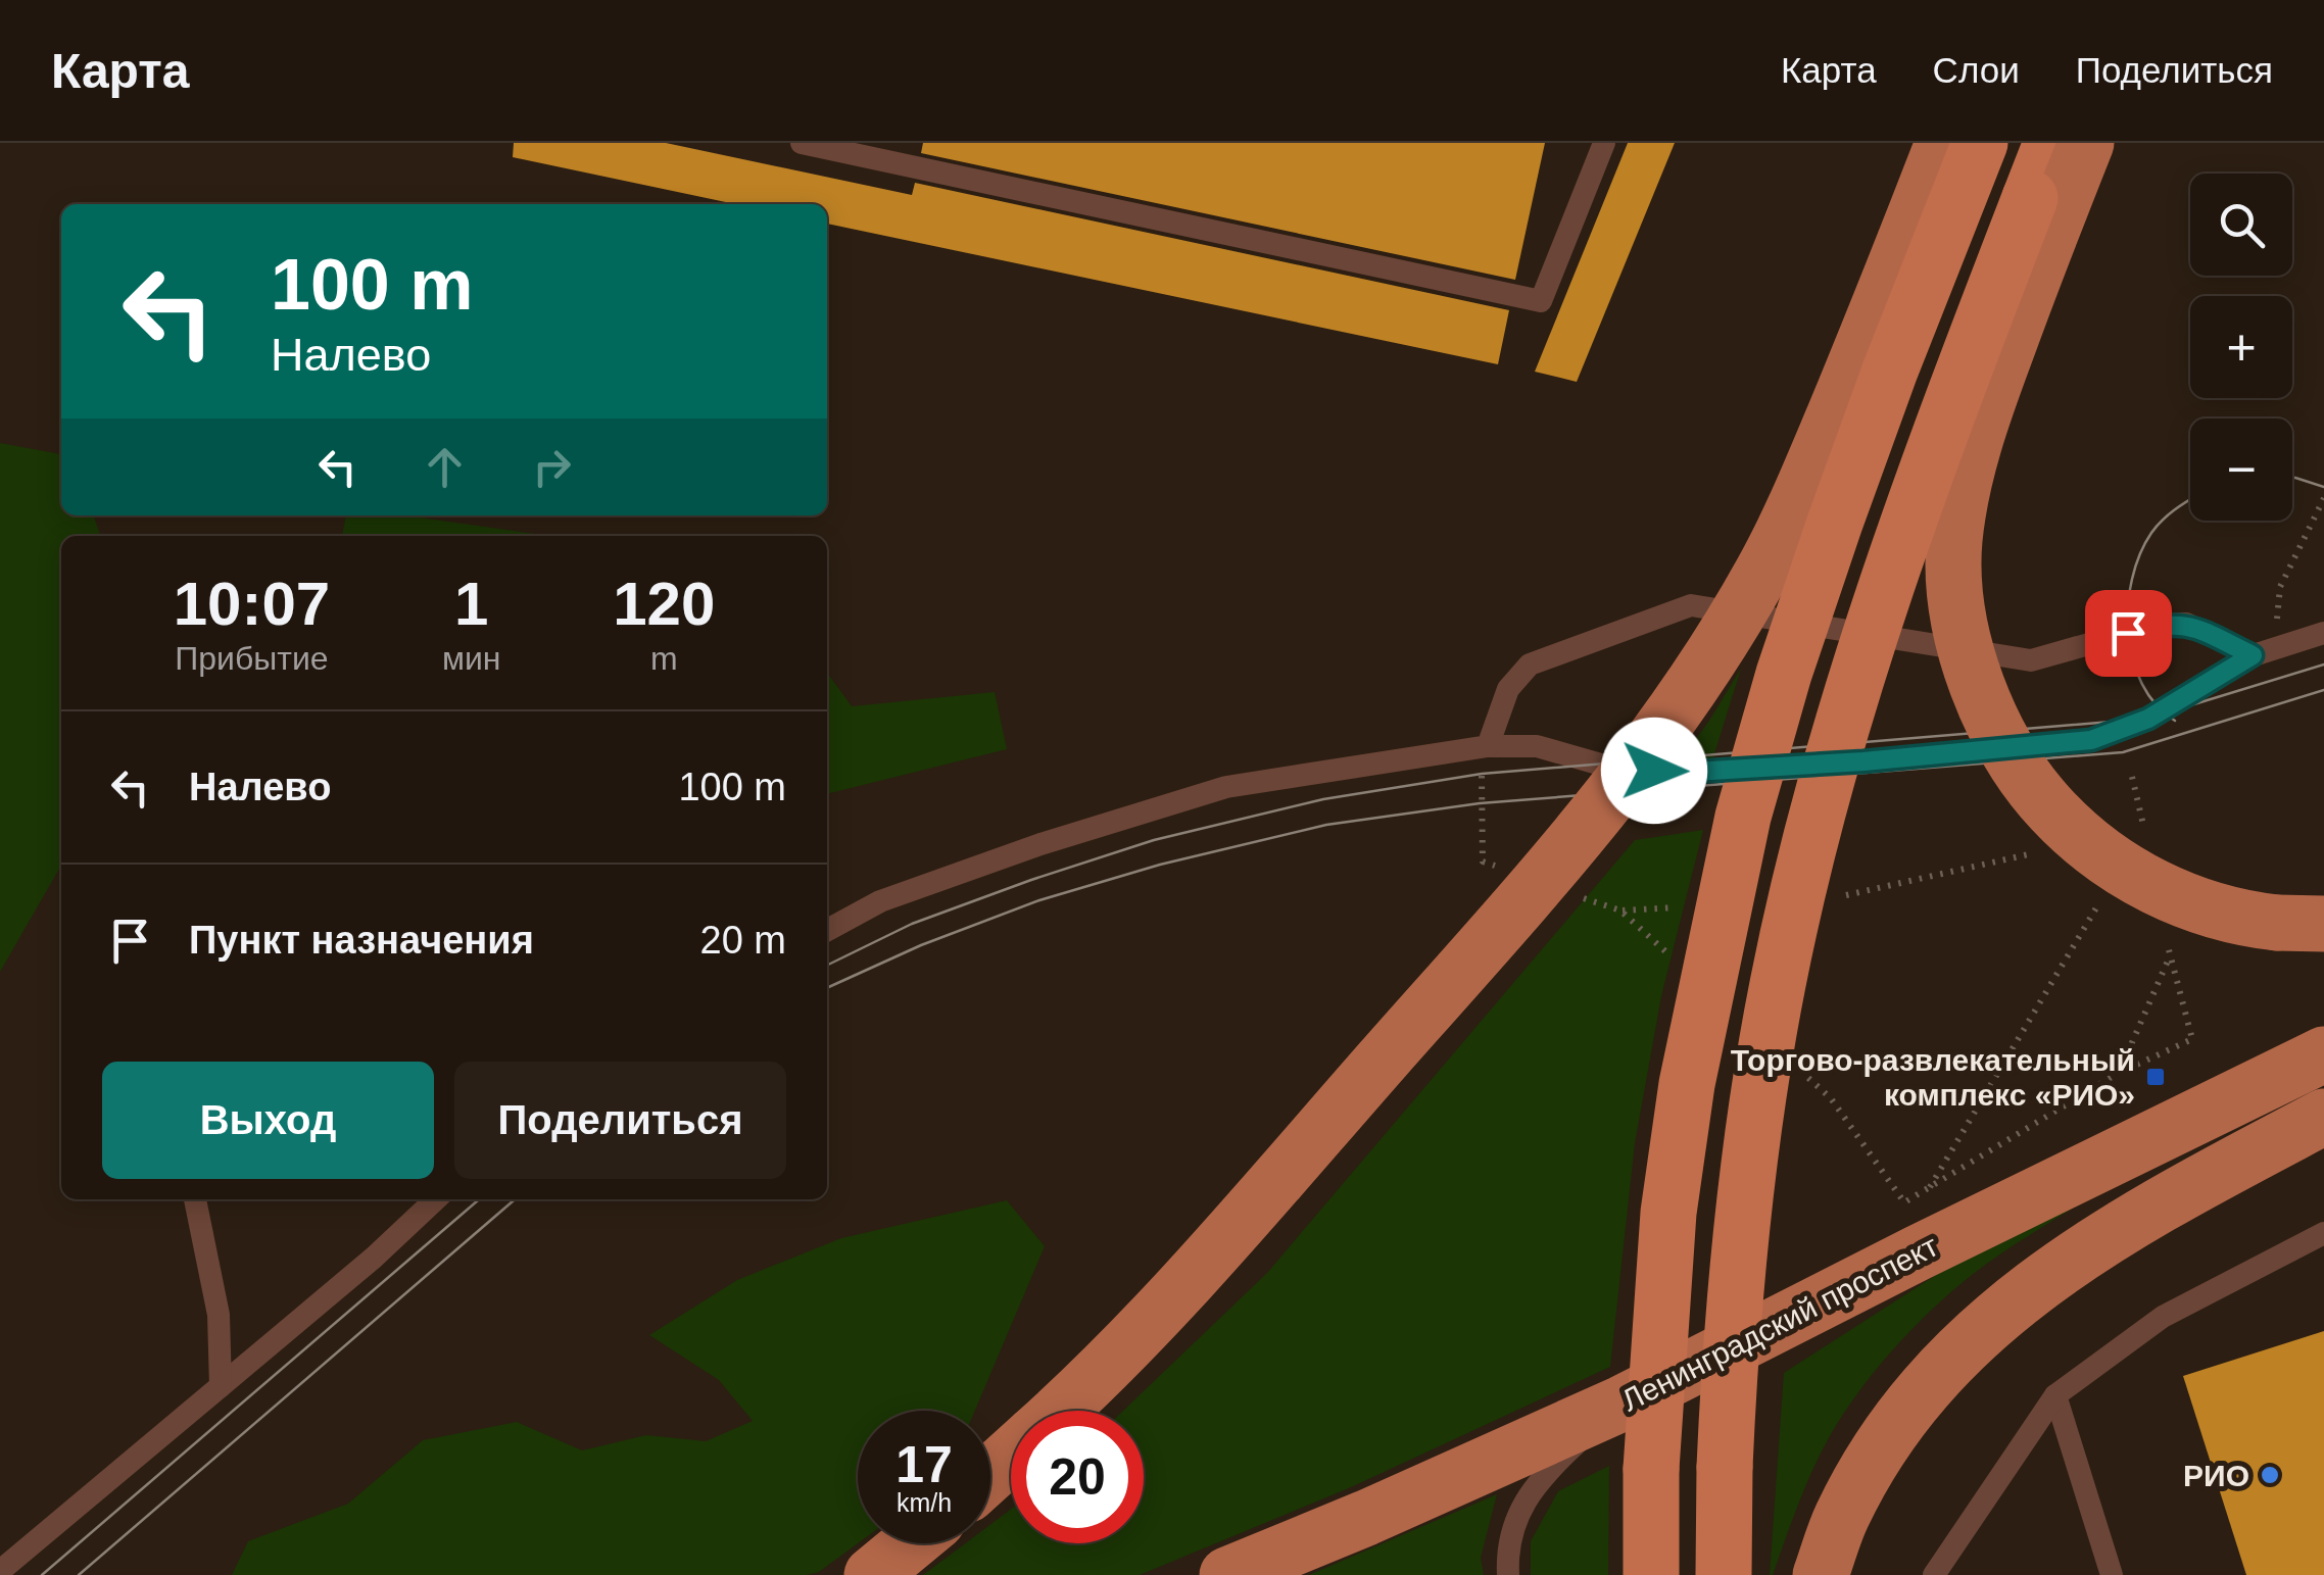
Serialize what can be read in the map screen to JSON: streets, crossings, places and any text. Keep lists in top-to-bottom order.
{
  "streets": {
    "main road": ["Ленинградский проспект"]
  },
  "places": {
    "transit": ["Торгово-развлекательный комплекс «РИО»"],
    "other": ["РИО"]
  },
  "page": {
    "header": "Карта",
    "nav": ["Карта", "Слои", "Поделиться"],
    "map_buttons": ["+", "−"],
    "turn": ["100 m", "Налево"],
    "eta": [
      "10:07",
      "Прибытие",
      "1",
      "мин",
      "120",
      "m"
    ],
    "list": [
      {
        "name": "Налево",
        "value": "100 m"
      },
      {
        "name": "Пункт назначения",
        "value": "20 m"
      }
    ],
    "buttons": ["Выход", "Поделиться"],
    "speed": "17 km/h",
    "limit": "20"
  }
}
